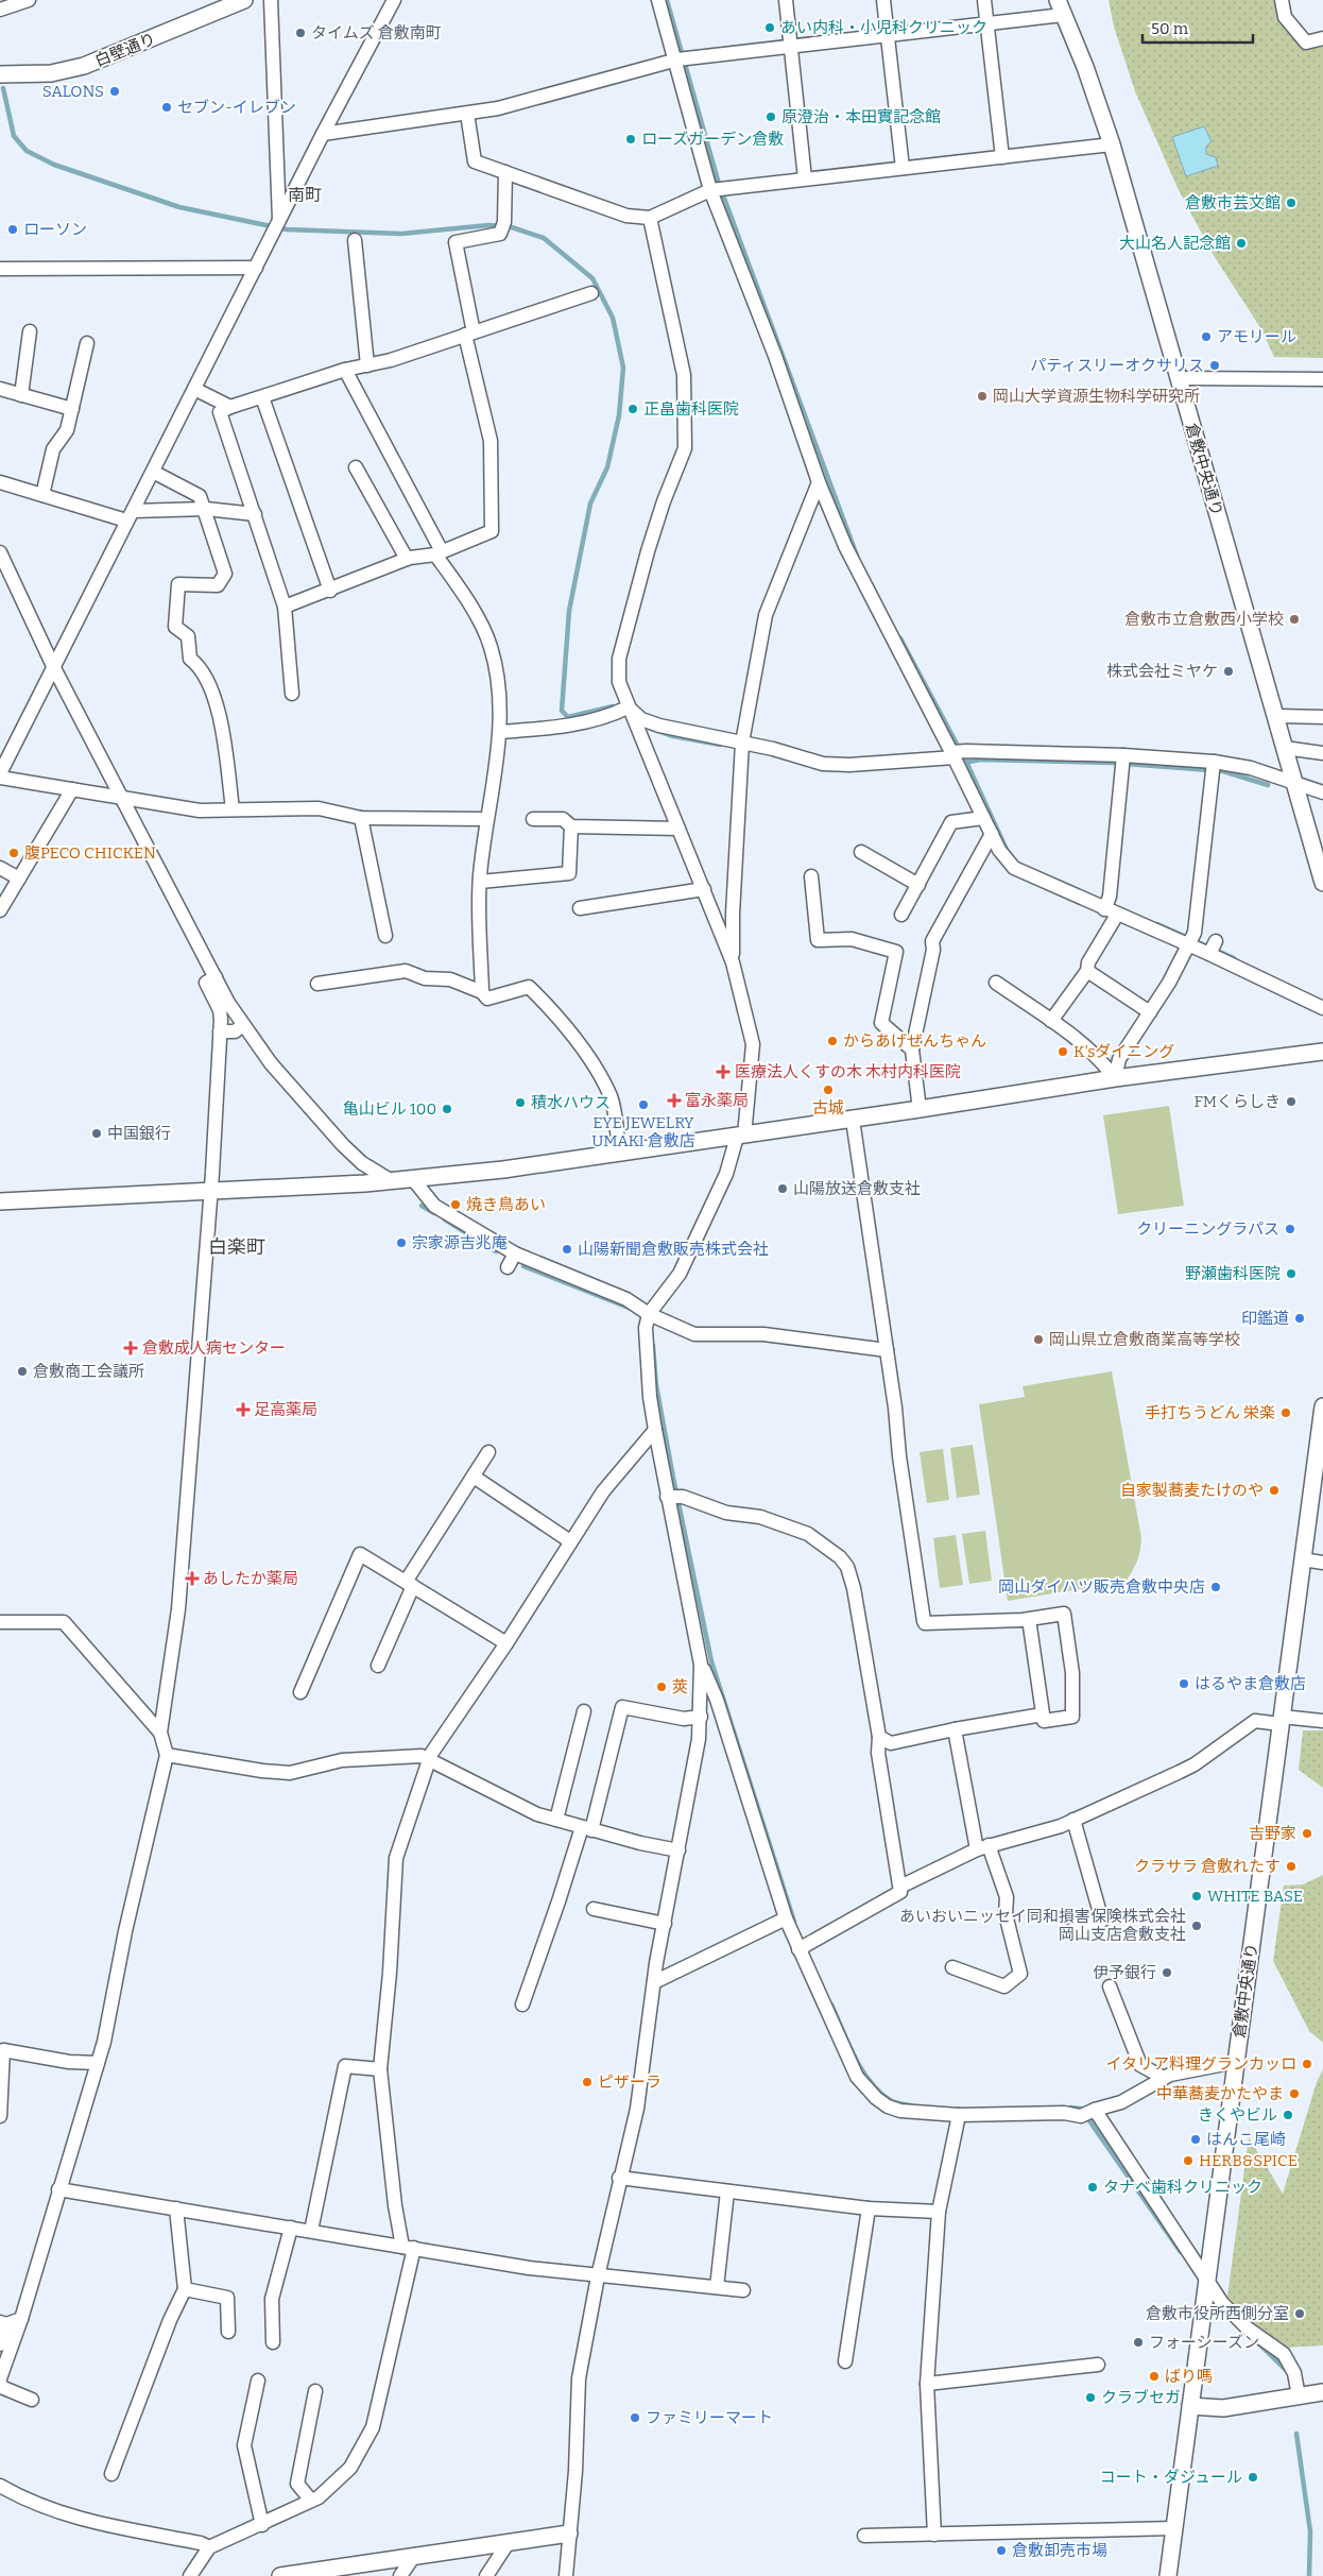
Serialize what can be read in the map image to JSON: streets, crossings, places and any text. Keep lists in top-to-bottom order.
{
  "streets": {
    "street": ["白壁通り", "倉敷中央通り"]
  },
  "districts": ["南町", "白楽町"],
  "places": {
    "other": [
      "あい内科・小児科クリニック",
      "タイムズ 倉敷南町",
      "SALONS",
      "セブン-イレブン",
      "原澄治・本田實記念館",
      "ローズガーデン倉敷",
      "倉敷市芸文館",
      "ローソン",
      "大山名人記念館",
      "アモリール",
      "パティスリーオクサリス",
      "岡山大学資源生物科学研究所",
      "正畠歯科医院",
      "倉敷市立倉敷西小学校",
      "株式会社ミヤケ",
      "腹PECO CHICKEN",
      "からあげぜんちゃん",
      "K'sダイニング",
      "古城",
      "FMくらしき",
      "積水ハウス",
      "EYE JEWELRY UMAKI 倉敷店",
      "亀山ビル 100",
      "中国銀行",
      "山陽放送倉敷支社",
      "焼き鳥あい",
      "クリーニングラパス",
      "宗家源吉兆庵",
      "山陽新聞倉敷販売株式会社",
      "野瀬歯科医院",
      "印鑑道",
      "岡山県立倉敷商業高等学校",
      "倉敷商工会議所",
      "手打ちうどん 栄楽",
      "自家製蕎麦たけのや",
      "岡山ダイハツ販売倉敷中央店",
      "はるやま倉敷店",
      "莢",
      "吉野家",
      "クラサラ 倉敷れたす",
      "WHITE BASE",
      "あいおいニッセイ同和損害保険株式会社 岡山支店倉敷支社",
      "伊予銀行",
      "イタリア料理グランカッロ",
      "ピザーラ",
      "中華蕎麦かたやま",
      "きくやビル",
      "はんこ尾崎",
      "HERB&SPICE",
      "タナベ歯科クリニック",
      "倉敷市役所西側分室",
      "フォーシーズン",
      "ばり嗎",
      "クラブセガ",
      "ファミリーマート",
      "コート・ダジュール",
      "倉敷卸売市場"
    ],
    "health": [
      "医療法人くすの木 木村内科医院",
      "富永薬局",
      "倉敷成人病センター",
      "足高薬局",
      "あしたか薬局"
    ]
  },
  "scale_bar": "50 m"
}
